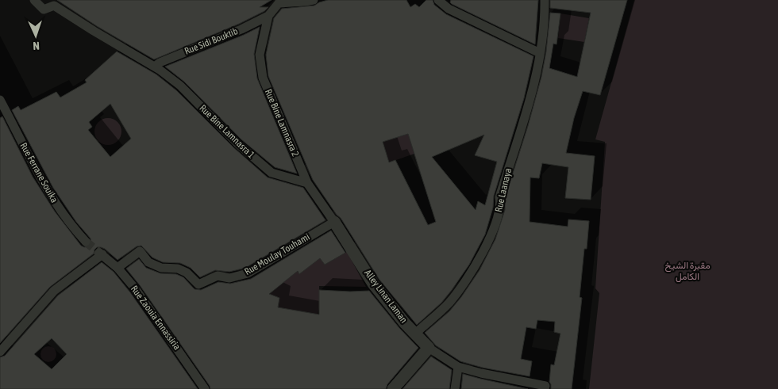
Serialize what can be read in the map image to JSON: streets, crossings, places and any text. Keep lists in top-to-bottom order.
{
  "streets": {
    "street": [
      "Rue Sidi Bouktib",
      "Rue Bine Lamnasra 2",
      "Rue Bine Lamnasra 1",
      "Rue Ferrane Souika",
      "Rue Laanaya",
      "Rue Moulay Touhami",
      "Alley Linan Laman",
      "Rue Zaouia Ennassiria"
    ]
  },
  "crossings": [
    ["Rue Sidi Bouktib", "Rue Bine Lamnasra 2"],
    ["Rue Sidi Bouktib", "Rue Bine Lamnasra 1"],
    ["Rue Bine Lamnasra 2", "Rue Bine Lamnasra 1"],
    ["Rue Bine Lamnasra 2", "Rue Moulay Touhami"],
    ["Rue Bine Lamnasra 2", "Alley Linan Laman"],
    ["Rue Laanaya", "Alley Linan Laman"],
    ["Rue Moulay Touhami", "Alley Linan Laman"],
    ["Rue Moulay Touhami", "Rue Zaouia Ennassiria"]
  ],
  "parks": ["مقبرة الشيخ الكامل"],
  "north": "bottom"
}
